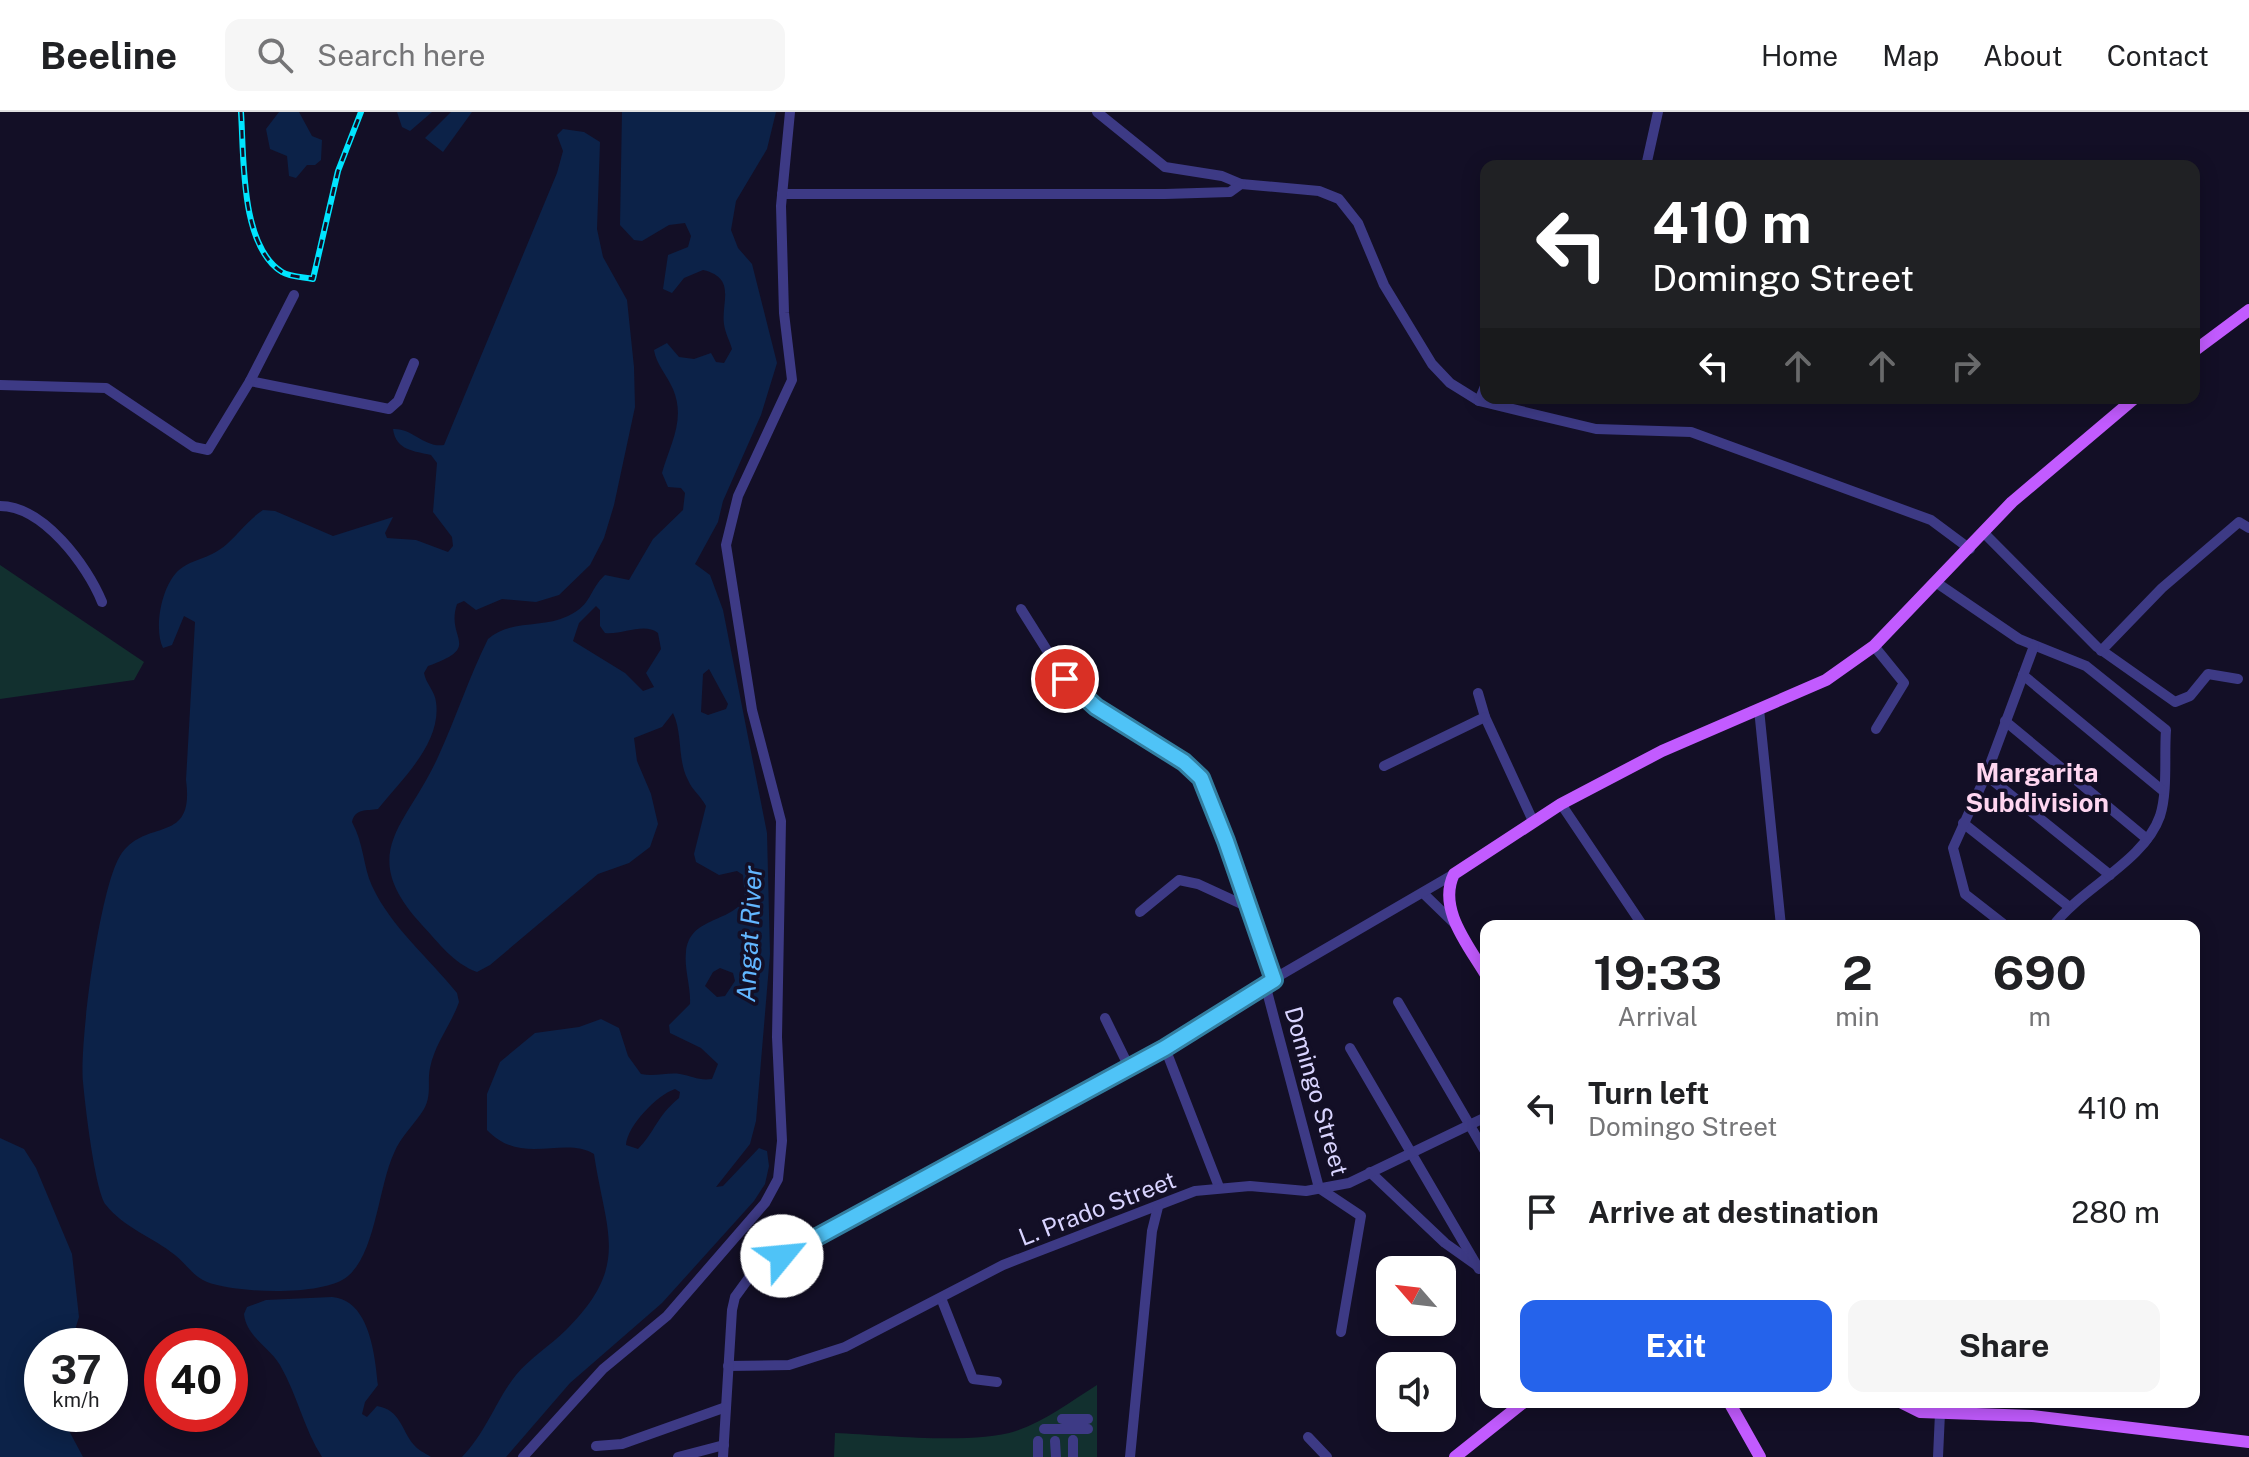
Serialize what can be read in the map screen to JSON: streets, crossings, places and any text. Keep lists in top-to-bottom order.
{
  "streets": {
    "street": ["Domingo Street", "L. Prado Street"]
  },
  "crossings": [
    ["Domingo Street", "L. Prado Street"]
  ],
  "districts": ["Margarita Subdivision"],
  "water": ["Angat River"],
  "north": "top left",
  "page": {
    "header": "Beeline",
    "search": "Search here",
    "nav": [
      "Home",
      "Map",
      "About",
      "Contact"
    ],
    "turn": ["410 m", "Domingo Street"],
    "eta": [
      "19:33",
      "Arrival",
      "2",
      "min",
      "690",
      "m"
    ],
    "list": [
      {
        "name": "Turn left",
        "note": "Domingo Street",
        "value": "410 m"
      },
      {
        "name": "Arrive at destination",
        "value": "280 m"
      }
    ],
    "buttons": ["Exit", "Share"],
    "speed": "37 km/h",
    "limit": "40"
  }
}
